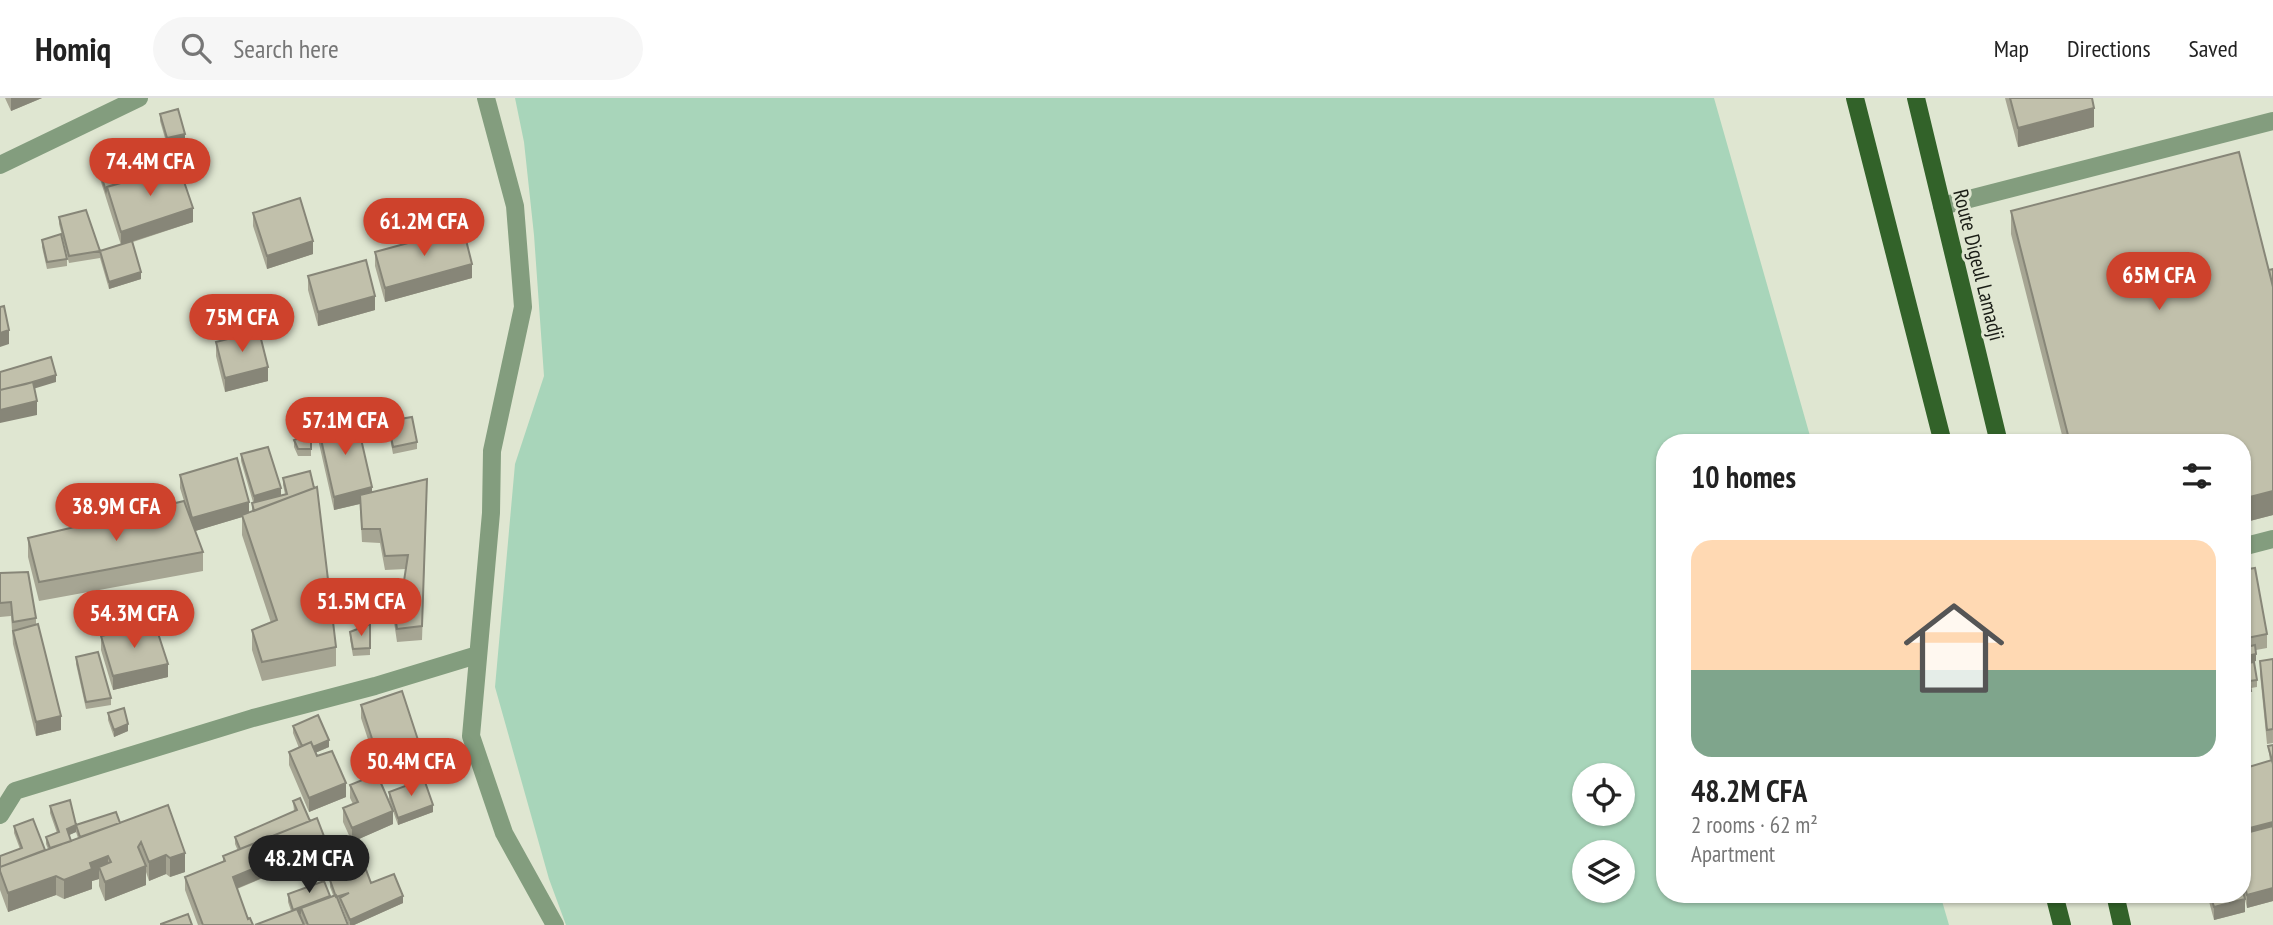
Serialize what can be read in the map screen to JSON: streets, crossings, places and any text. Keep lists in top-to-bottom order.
{
  "streets": {
    "main road": ["Route Digeul Lamadji"]
  },
  "page": {
    "header": "Homiq",
    "search": "Search here",
    "nav": ["Map", "Directions", "Saved"],
    "price": [
      "74.4M CFA",
      "61.2M CFA",
      "65M CFA",
      "75M CFA",
      "57.1M CFA",
      "38.9M CFA",
      "51.5M CFA",
      "54.3M CFA",
      "50.4M CFA",
      "48.2M CFA"
    ],
    "heading": "10 homes",
    "list": [
      {
        "name": "48.2M CFA",
        "note": "2 rooms · 62 m² · Apartment"
      }
    ]
  }
}
